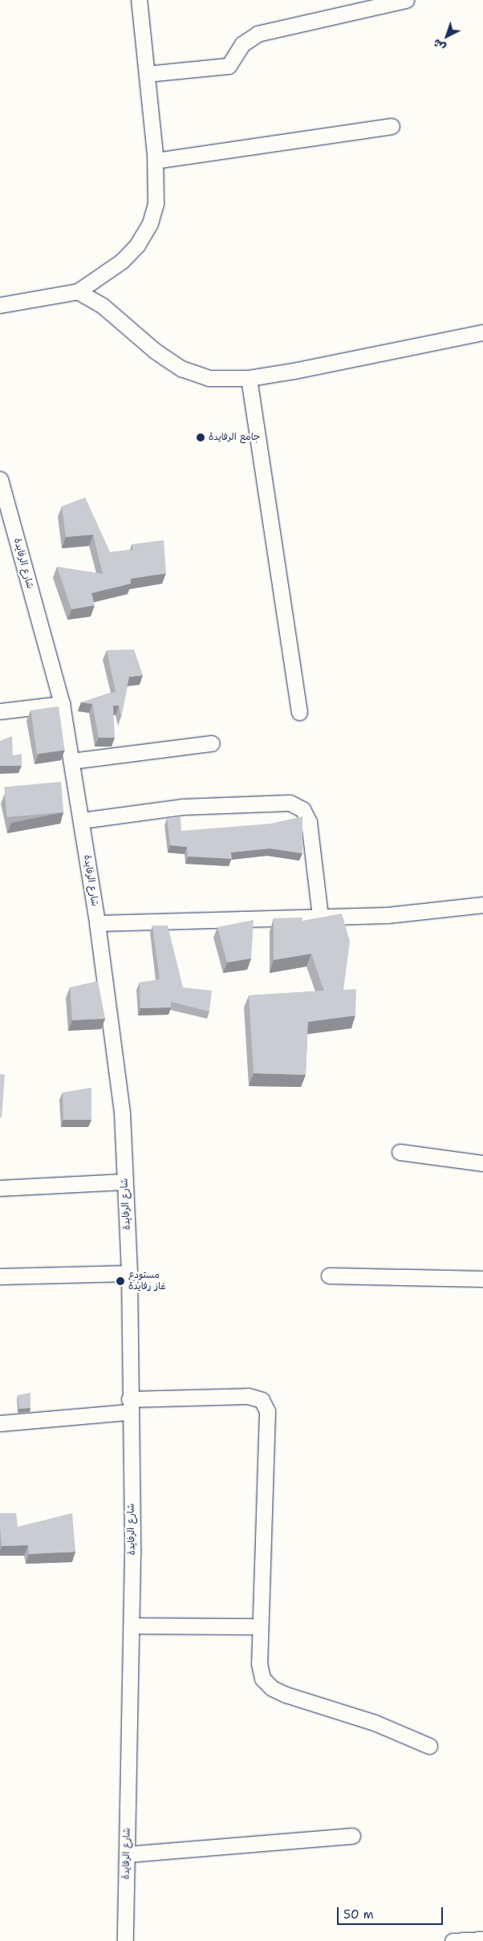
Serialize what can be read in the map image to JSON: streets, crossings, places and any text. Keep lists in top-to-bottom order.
{
  "streets": {
    "street": ["شارع الرفايدة"]
  },
  "places": ["جامع الرفايدة", "مستودع غاز رفايدة"],
  "scale_bar": "50 m",
  "north": "bottom left"
}
